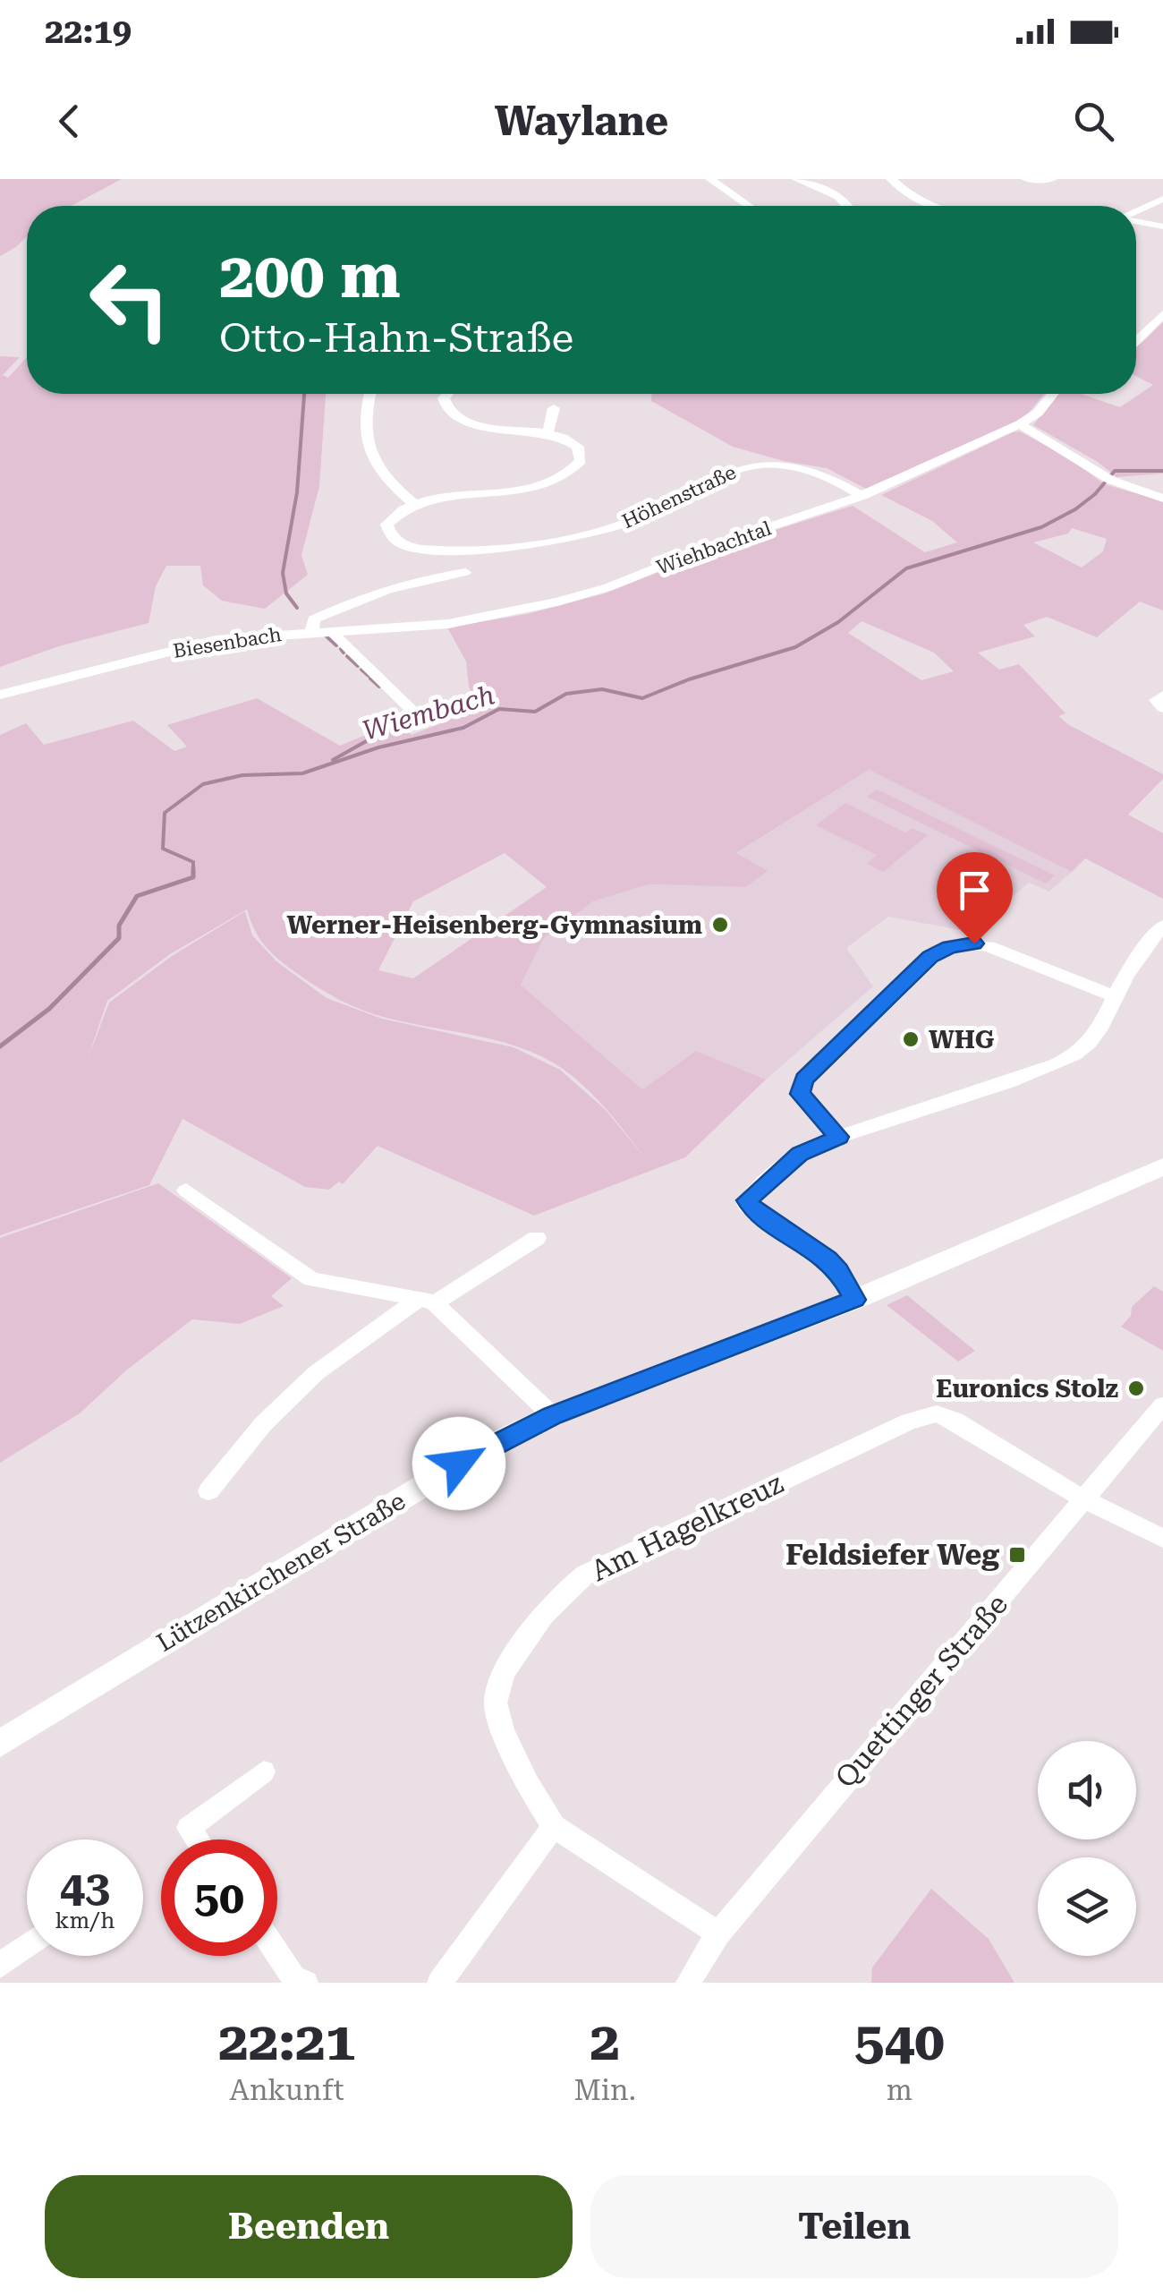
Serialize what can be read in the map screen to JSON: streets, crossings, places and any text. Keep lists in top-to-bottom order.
{
  "streets": {
    "main road": ["Lützenkirchener Straße"],
    "street": [
      "Höhenstraße",
      "Wiehbachtal",
      "Biesenbach",
      "Am Hagelkreuz",
      "Quettinger Straße"
    ]
  },
  "crossings": [
    ["Höhenstraße", "Wiehbachtal"],
    ["Wiehbachtal", "Biesenbach"],
    ["Am Hagelkreuz", "Quettinger Straße"]
  ],
  "water": ["Wiembach"],
  "places": {
    "other": ["Werner-Heisenberg-Gymnasium", "WHG", "Euronics Stolz"],
    "transit": ["Feldsiefer Weg"]
  },
  "page": {
    "status": "22:19",
    "header": "Waylane",
    "turn": ["200 m", "Otto-Hahn-Straße"],
    "speed": "43 km/h",
    "limit": "50",
    "eta": [
      "22:21",
      "Ankunft",
      "2",
      "Min.",
      "540",
      "m"
    ],
    "buttons": ["Beenden", "Teilen"]
  }
}
